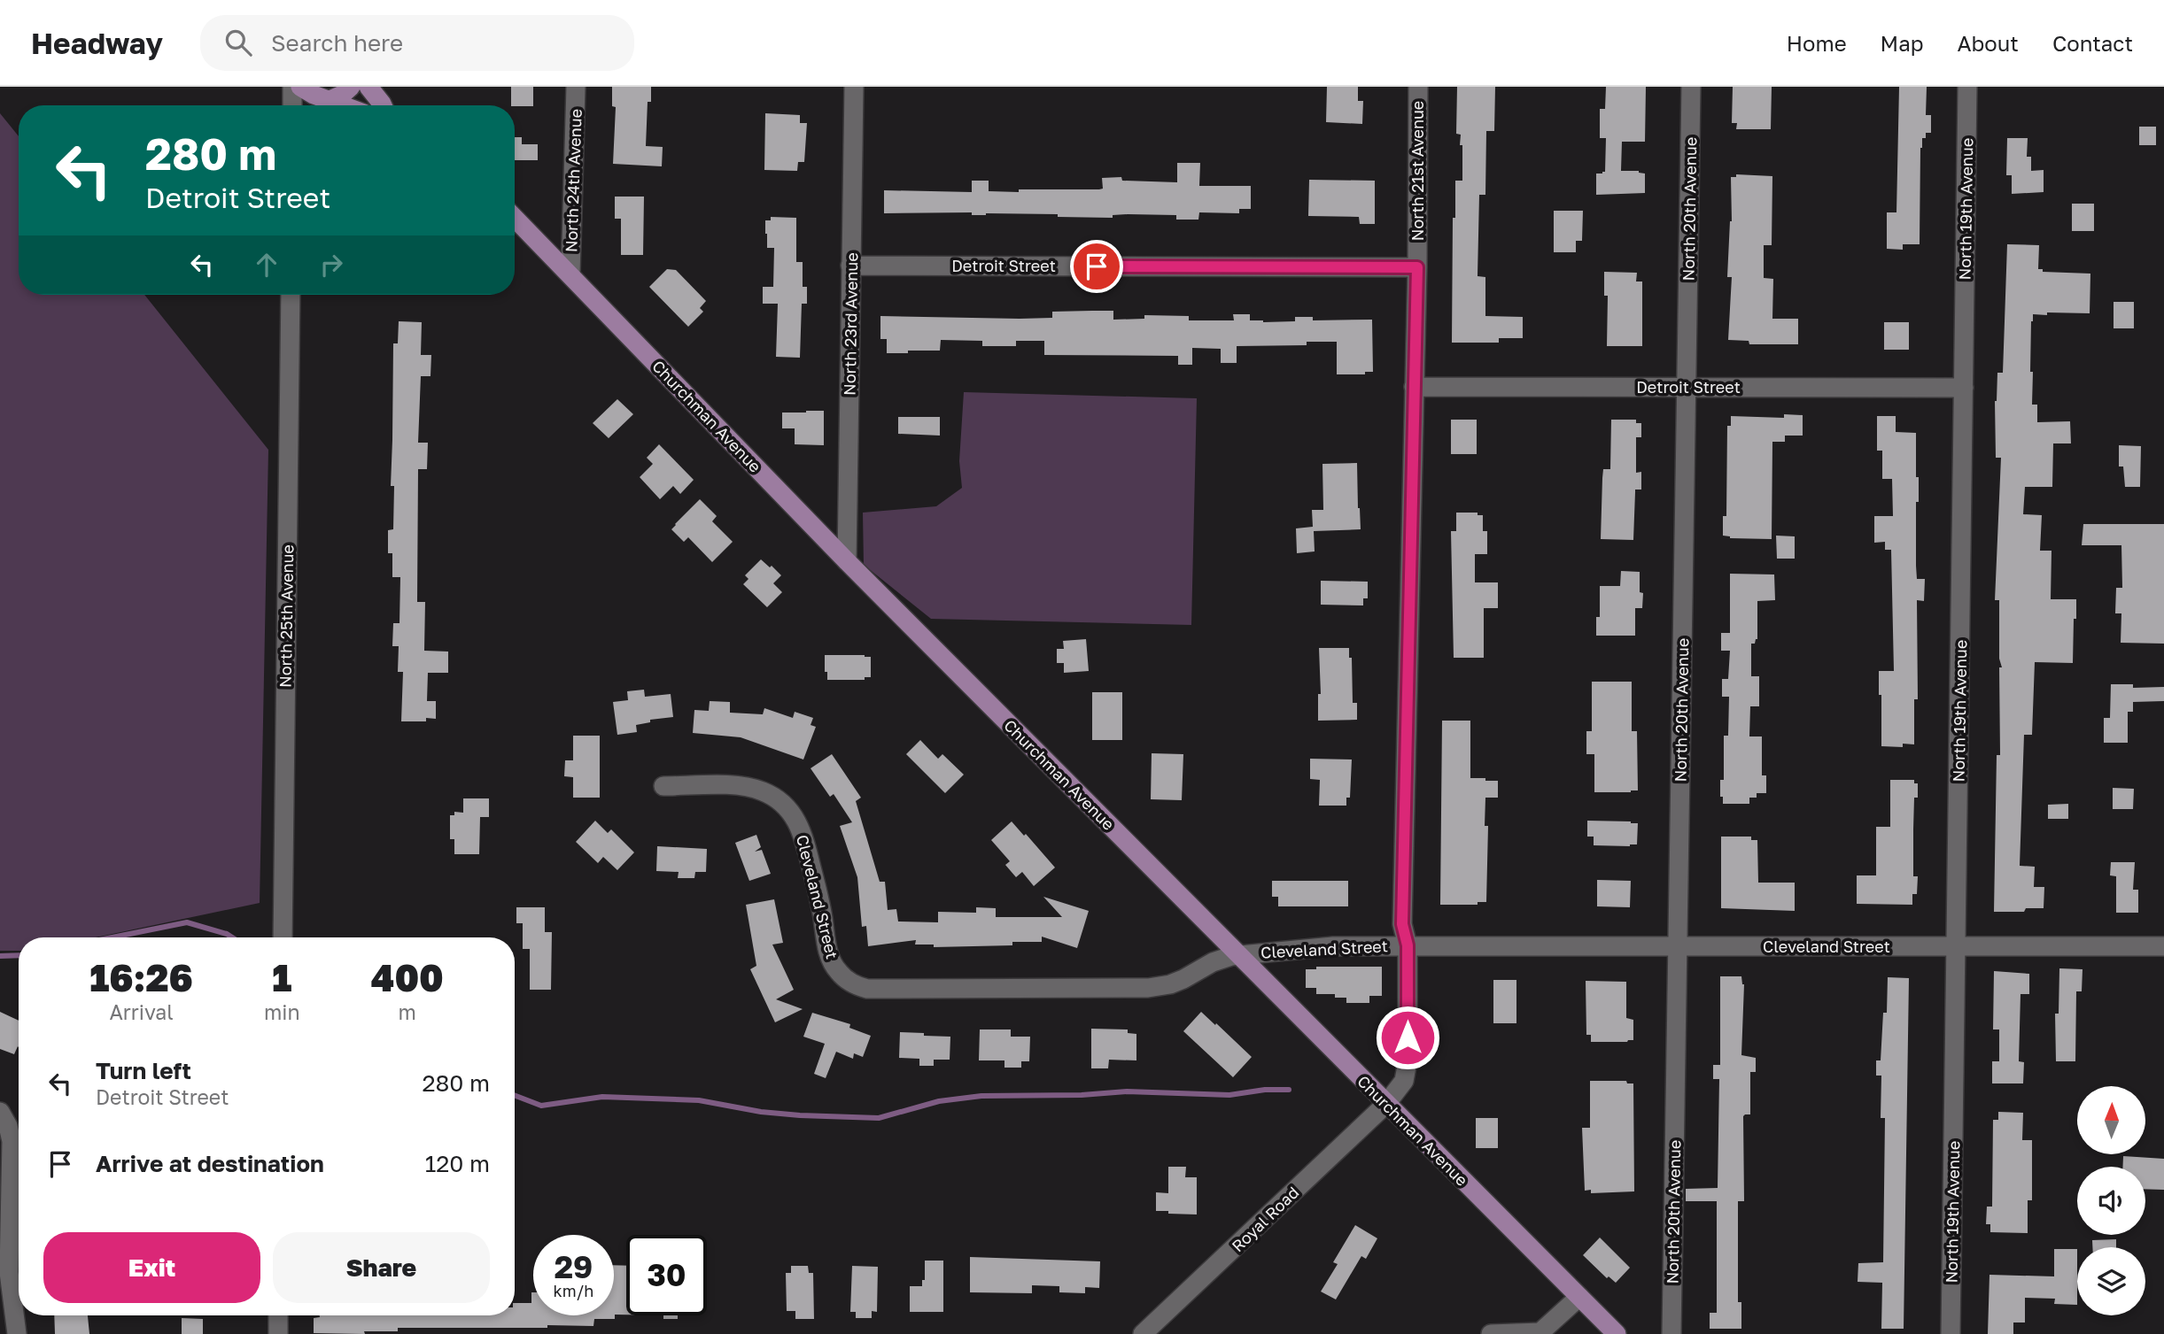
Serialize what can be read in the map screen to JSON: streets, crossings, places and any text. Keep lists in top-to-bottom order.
{
  "streets": {
    "main road": ["Churchman Avenue"],
    "street": [
      "North 21st Avenue",
      "North 24th Avenue",
      "North 20th Avenue",
      "North 19th Avenue",
      "Detroit Street",
      "North 23rd Avenue",
      "North 25th Avenue",
      "Cleveland Street",
      "Royal Road"
    ]
  },
  "crossings": [
    ["North 21st Avenue", "Detroit Street"],
    ["North 21st Avenue", "Churchman Avenue"],
    ["North 21st Avenue", "Cleveland Street"],
    ["North 21st Avenue", "Royal Road"],
    ["North 24th Avenue", "Churchman Avenue"],
    ["North 20th Avenue", "Detroit Street"],
    ["North 20th Avenue", "Cleveland Street"],
    ["North 19th Avenue", "Detroit Street"],
    ["North 19th Avenue", "Cleveland Street"],
    ["Detroit Street", "North 23rd Avenue"],
    ["North 23rd Avenue", "Churchman Avenue"],
    ["Churchman Avenue", "Cleveland Street"],
    ["Churchman Avenue", "Royal Road"]
  ],
  "north": "top",
  "page": {
    "header": "Headway",
    "search": "Search here",
    "nav": [
      "Home",
      "Map",
      "About",
      "Contact"
    ],
    "turn": ["280 m", "Detroit Street"],
    "eta": [
      "16:26",
      "Arrival",
      "1",
      "min",
      "400",
      "m"
    ],
    "list": [
      {
        "name": "Turn left",
        "note": "Detroit Street",
        "value": "280 m"
      },
      {
        "name": "Arrive at destination",
        "value": "120 m"
      }
    ],
    "buttons": ["Exit", "Share"],
    "speed": "29 km/h",
    "limit": "30"
  }
}
